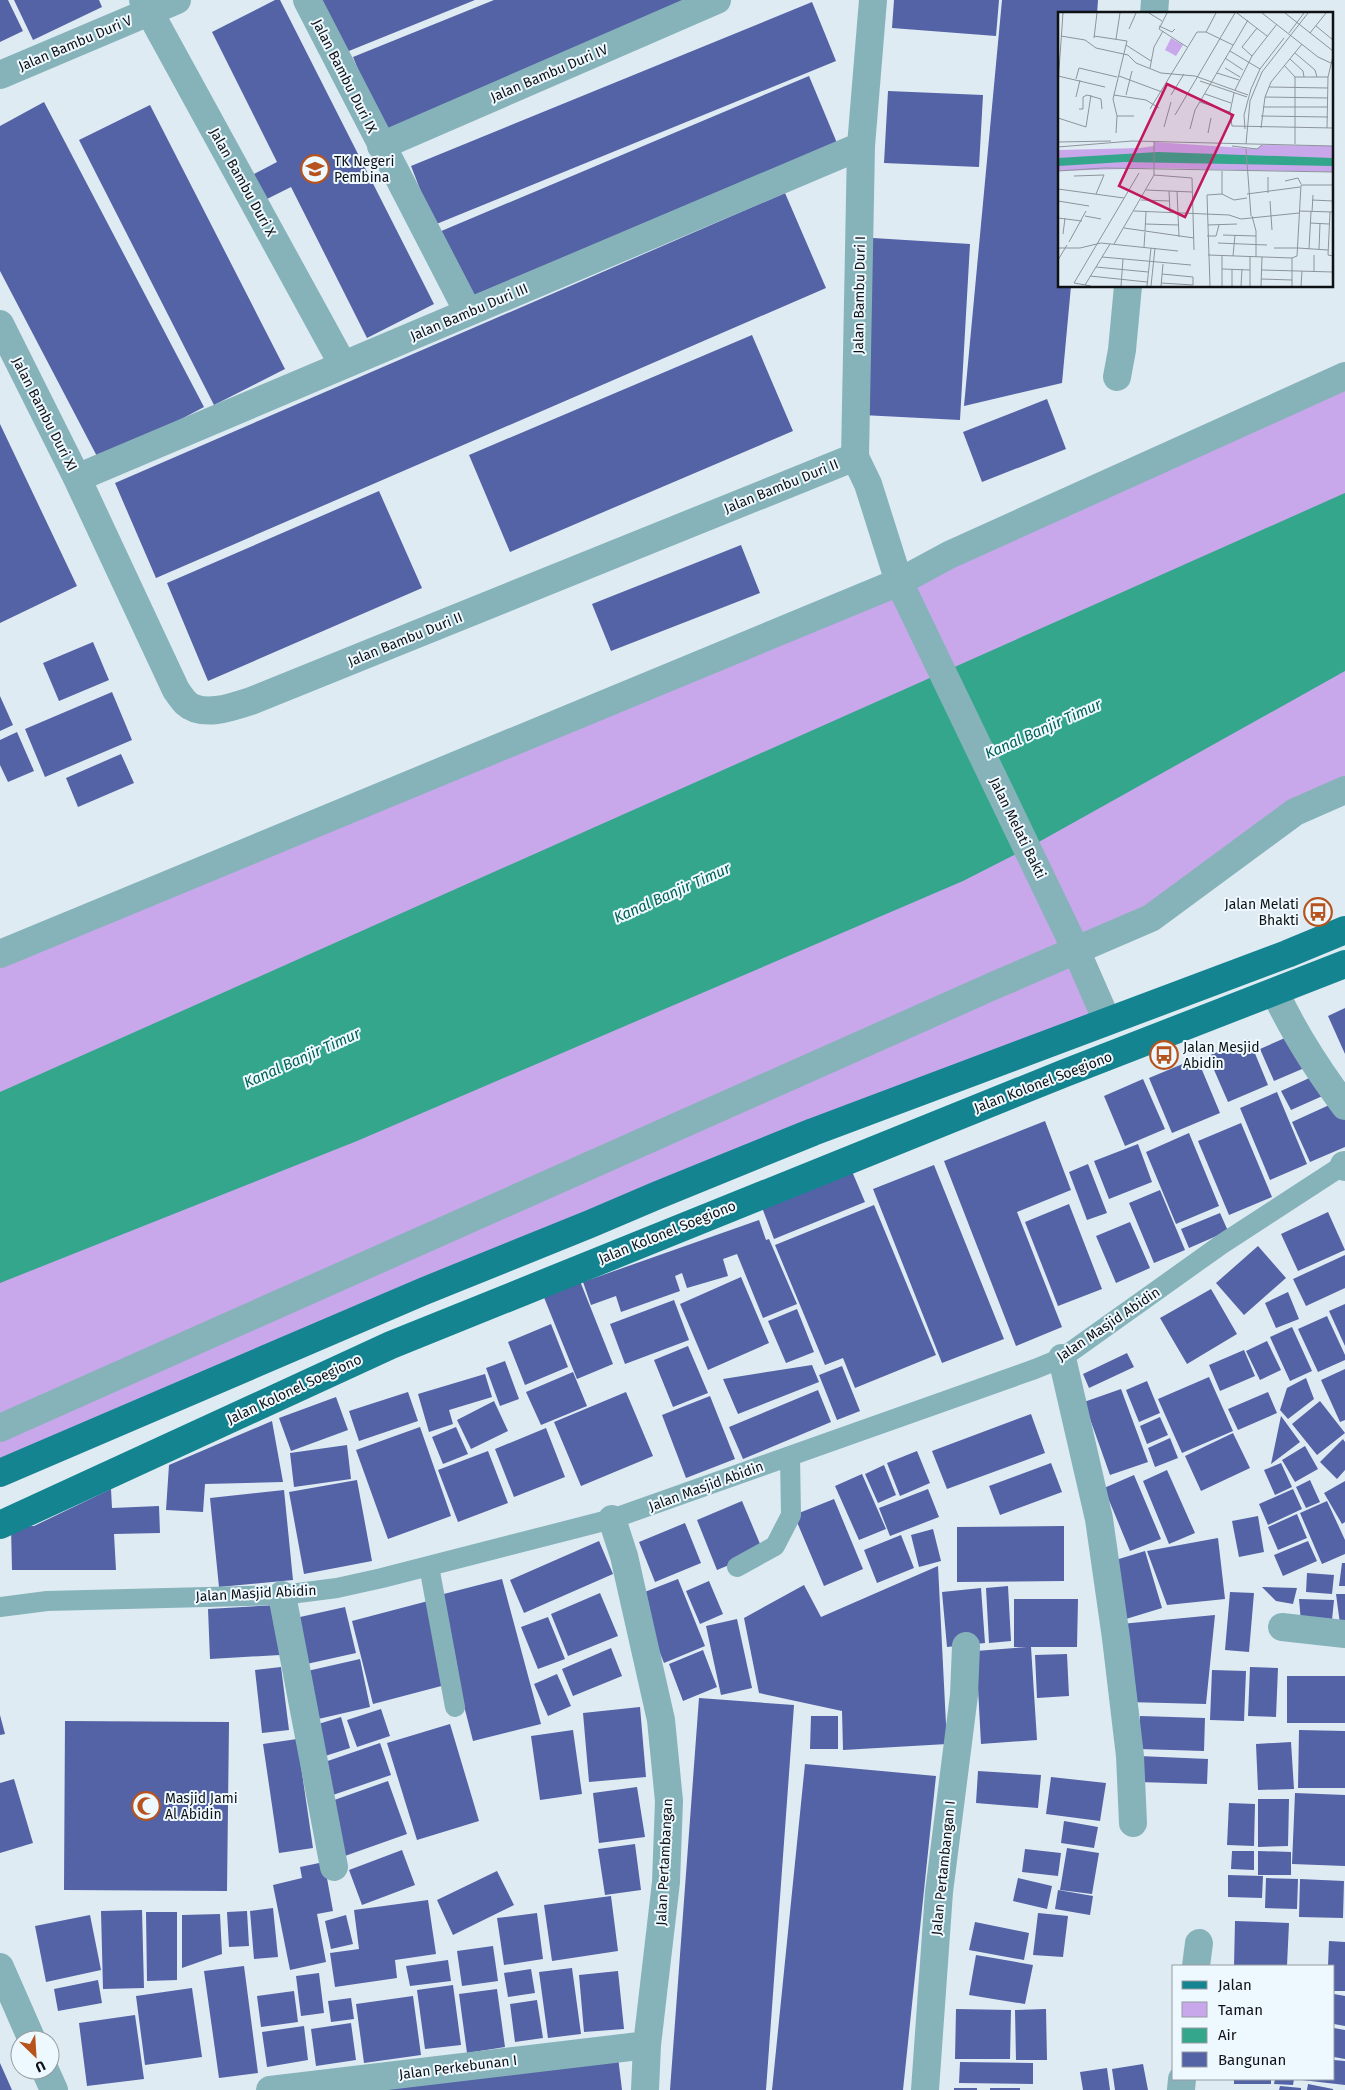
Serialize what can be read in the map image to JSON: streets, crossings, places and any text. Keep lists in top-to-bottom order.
{
  "streets": {
    "main road": ["Jalan Kolonel Soegiono"],
    "street": [
      "Jalan Bambu Duri V",
      "Jalan Bambu Duri IV",
      "Jalan Bambu Duri IX",
      "Jalan Bambu Duri X",
      "Jalan Bambu Duri I",
      "Jalan Bambu Duri III",
      "Jalan Bambu Duri XI",
      "Jalan Bambu Duri II",
      "Jalan Melati Bakti",
      "Jalan Pertambangan",
      "Jalan Pertambangan I",
      "Jalan Perkebunan I"
    ],
    "lane": ["Jalan Masjid Abidin"]
  },
  "crossings": [
    ["Jalan Bambu Duri V", "Jalan Bambu Duri X"],
    ["Jalan Bambu Duri IV", "Jalan Bambu Duri IX"],
    ["Jalan Bambu Duri IX", "Jalan Bambu Duri III"],
    ["Jalan Bambu Duri X", "Jalan Bambu Duri III"],
    ["Jalan Bambu Duri I", "Jalan Bambu Duri III"],
    ["Jalan Bambu Duri I", "Jalan Bambu Duri II"],
    ["Jalan Bambu Duri I", "Jalan Melati Bakti"],
    ["Jalan Bambu Duri III", "Jalan Bambu Duri XI"],
    ["Jalan Bambu Duri III", "Jalan Bambu Duri II"],
    ["Jalan Bambu Duri XI", "Jalan Bambu Duri II"],
    ["Jalan Masjid Abidin", "Jalan Pertambangan"],
    ["Jalan Pertambangan", "Jalan Perkebunan I"]
  ],
  "water": ["Kanal Banjir Timur"],
  "places": {
    "school or university": ["TK Negeri Pembina"],
    "bus stop": ["Jalan Melati Bhakti", "Jalan Mesjid Abidin"],
    "mosque": ["Masjid Jami Al Abidin"]
  },
  "legend": [
    "Jalan",
    "Taman",
    "Air",
    "Bangunan"
  ],
  "north": "bottom right"
}
